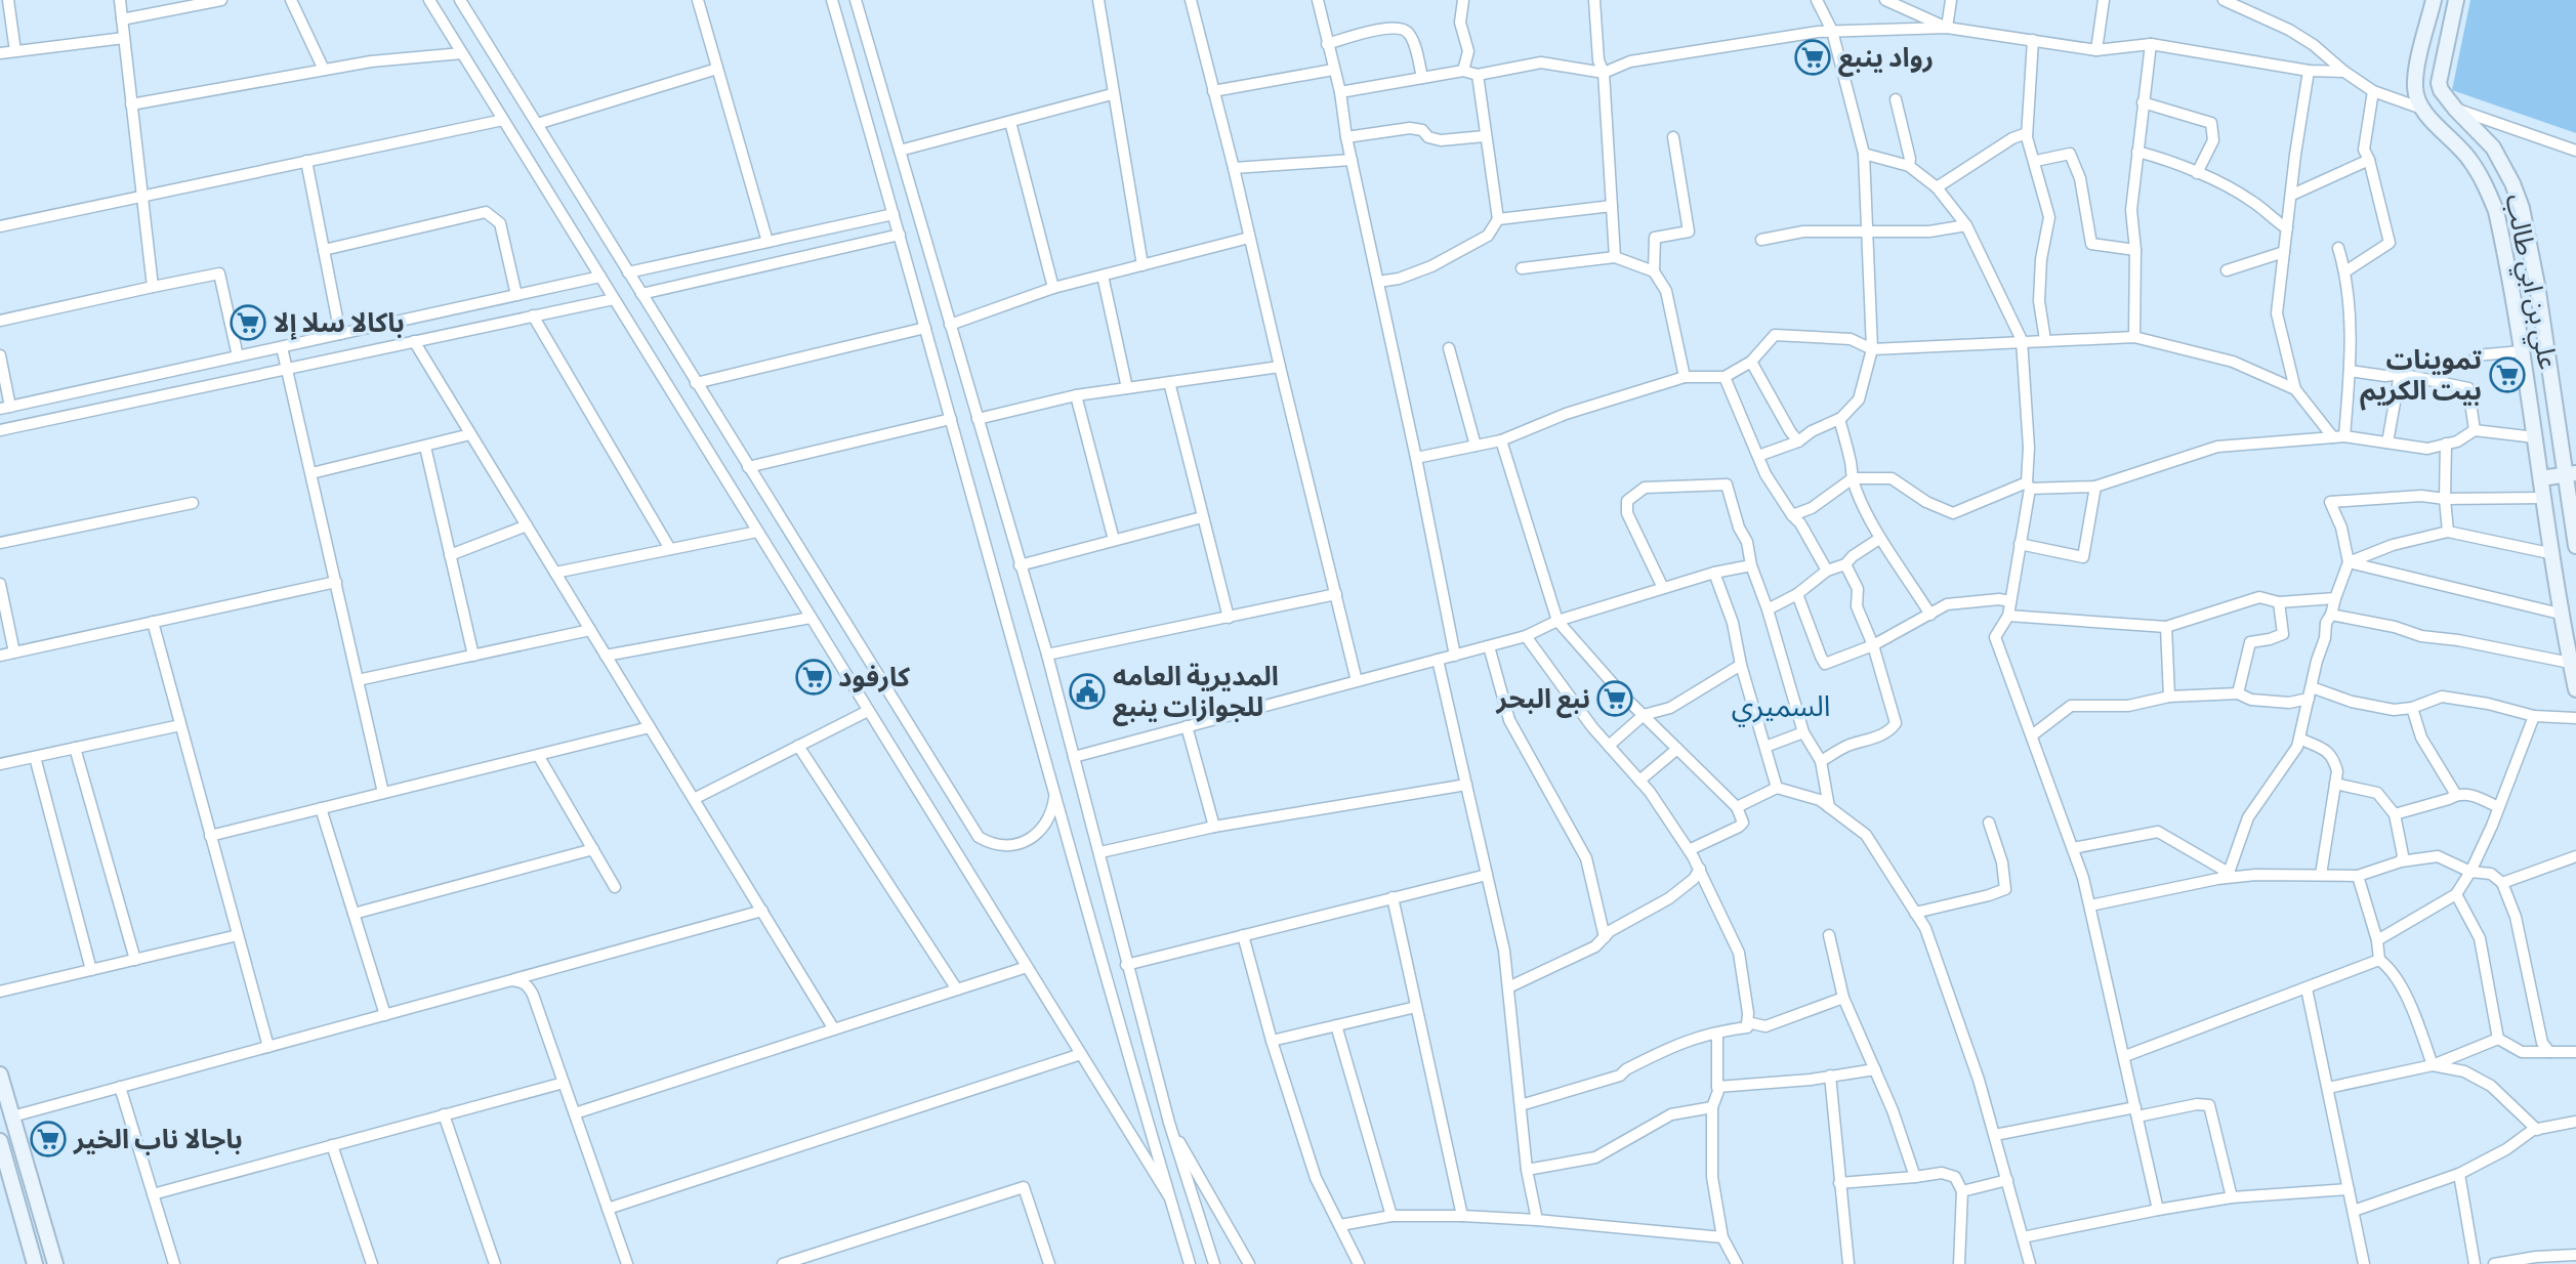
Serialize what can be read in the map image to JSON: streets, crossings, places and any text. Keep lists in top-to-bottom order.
{
  "streets": {
    "main road": ["علي بن ابي طالب"]
  },
  "districts": ["السميري"],
  "places": {
    "supermarket": [
      "رواد ينبع",
      "باكالا سلا إلا",
      "تموينات بيت الكريم",
      "كارفود",
      "نبع البحر",
      "باجالا ناب الخير"
    ],
    "public building": ["المديرية العامه للجوازات ينبع"]
  }
}
